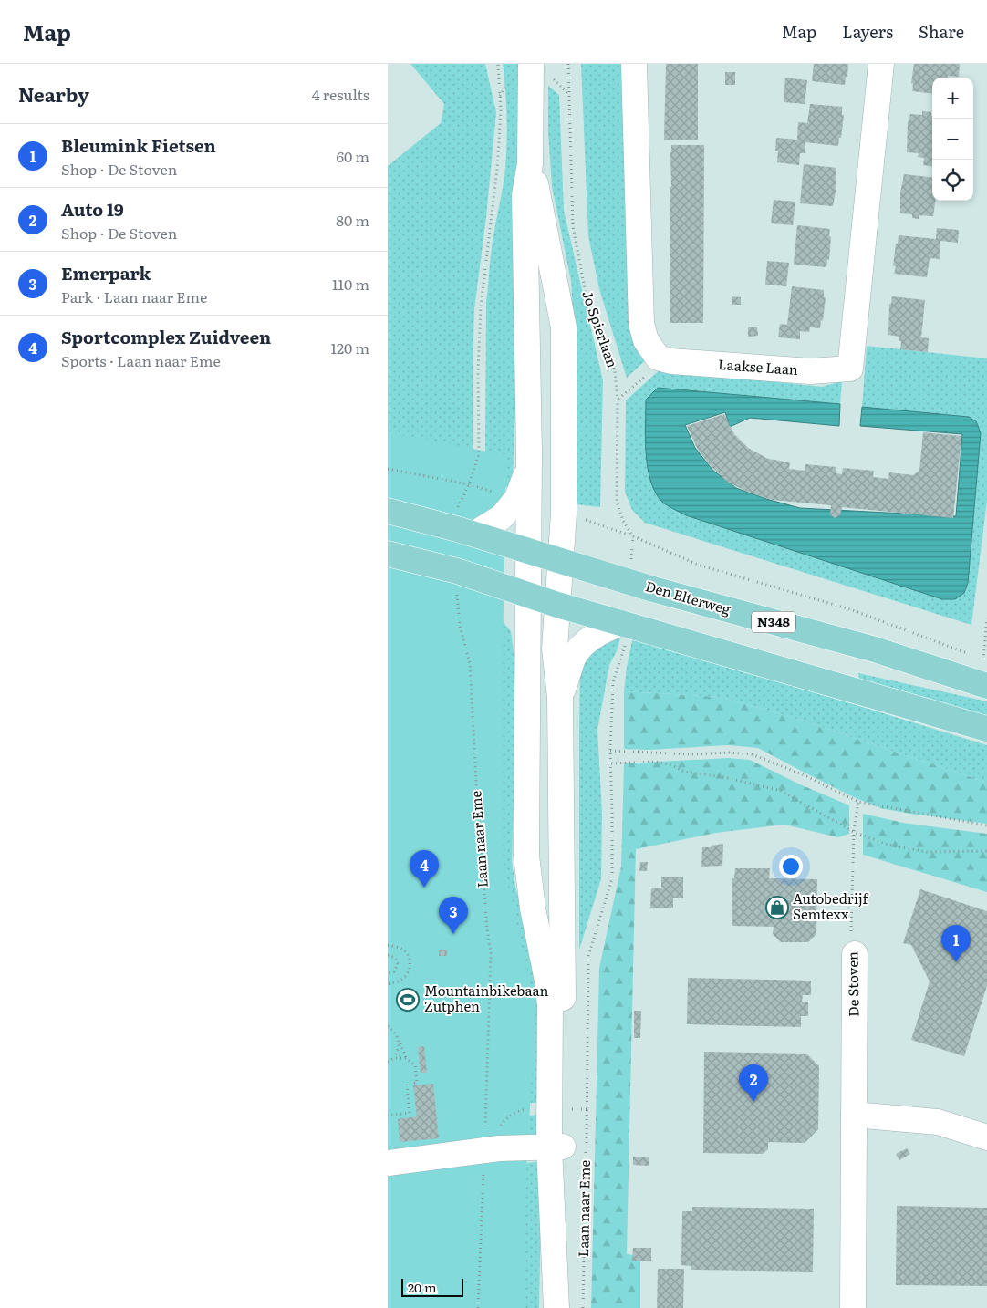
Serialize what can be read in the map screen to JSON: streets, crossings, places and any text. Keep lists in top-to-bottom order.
{
  "streets": {
    "main road": ["Den Elterweg", "N348"],
    "street": [
      "Jo Spierlaan",
      "Laakse Laan",
      "Laan naar Eme",
      "De Stoven"
    ]
  },
  "crossings": [
    ["Jo Spierlaan", "Den Elterweg"],
    ["Jo Spierlaan", "Laan naar Eme"],
    ["Den Elterweg", "Laan naar Eme"]
  ],
  "places": {
    "shop": ["Autobedrijf Semtexx"],
    "sports": ["Mountainbikebaan Zutphen"]
  },
  "scale_bar": "20 m",
  "page": {
    "header": "Map",
    "nav": ["Map", "Layers", "Share"],
    "heading": ["Nearby", "4 results"],
    "map_buttons": ["+", "−"],
    "list": [
      {
        "mark": "1",
        "name": "Bleumink Fietsen",
        "note": "Shop · De Stoven",
        "value": "60 m"
      },
      {
        "mark": "2",
        "name": "Auto 19",
        "note": "Shop · De Stoven",
        "value": "80 m"
      },
      {
        "mark": "3",
        "name": "Emerpark",
        "note": "Park · Laan naar Eme",
        "value": "110 m"
      },
      {
        "mark": "4",
        "name": "Sportcomplex Zuidveen",
        "note": "Sports · Laan naar Eme",
        "value": "120 m"
      }
    ],
    "pins": [
      "4",
      "3",
      "1",
      "2"
    ],
    "scale": "20 m"
  }
}
